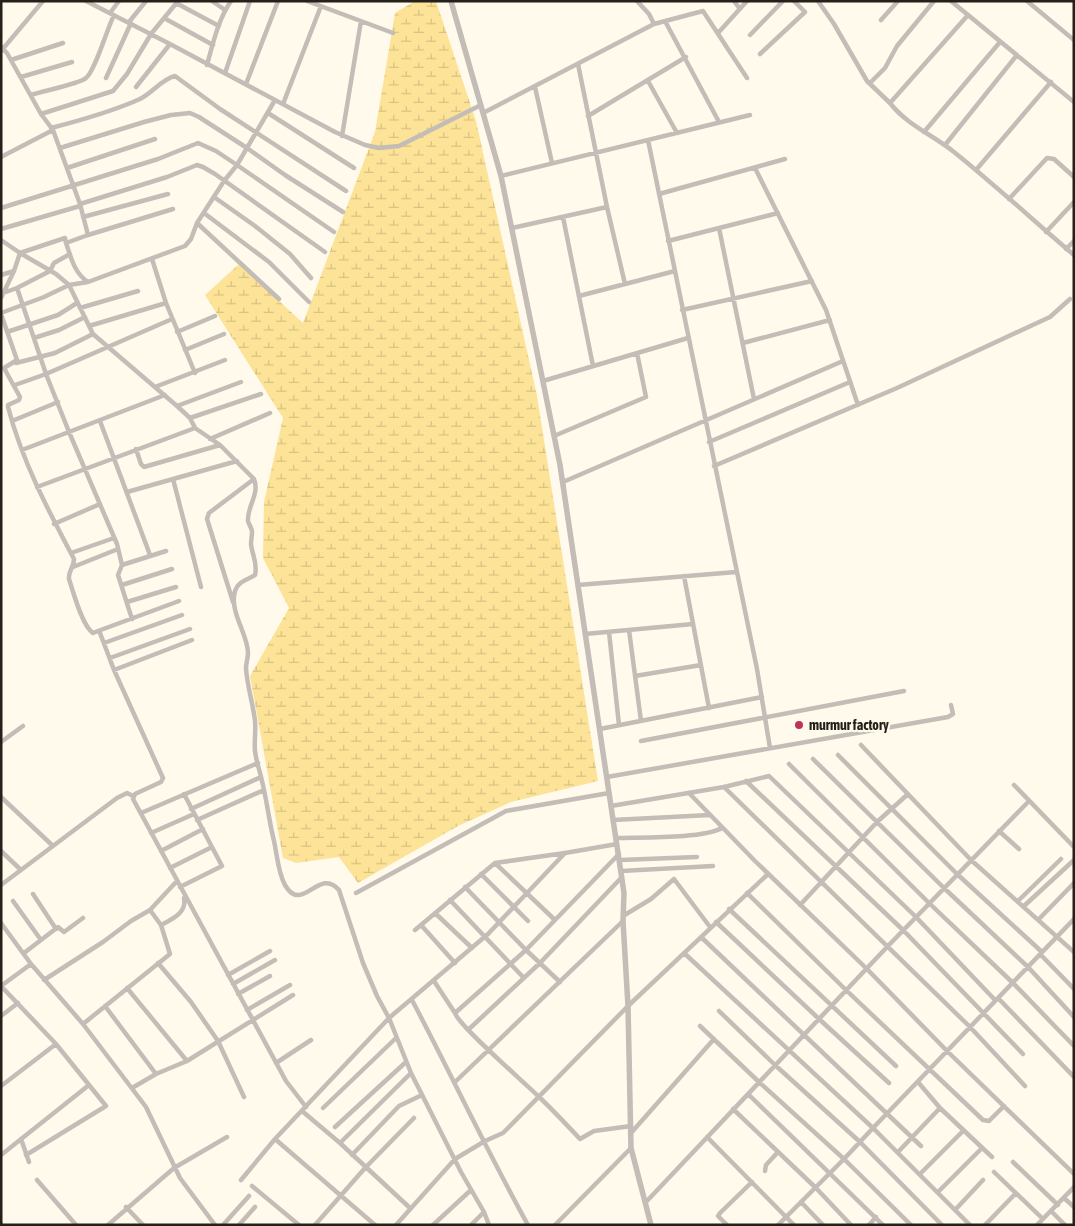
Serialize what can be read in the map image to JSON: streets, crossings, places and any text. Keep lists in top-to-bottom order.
{
  "places": ["murmur factory"]
}
